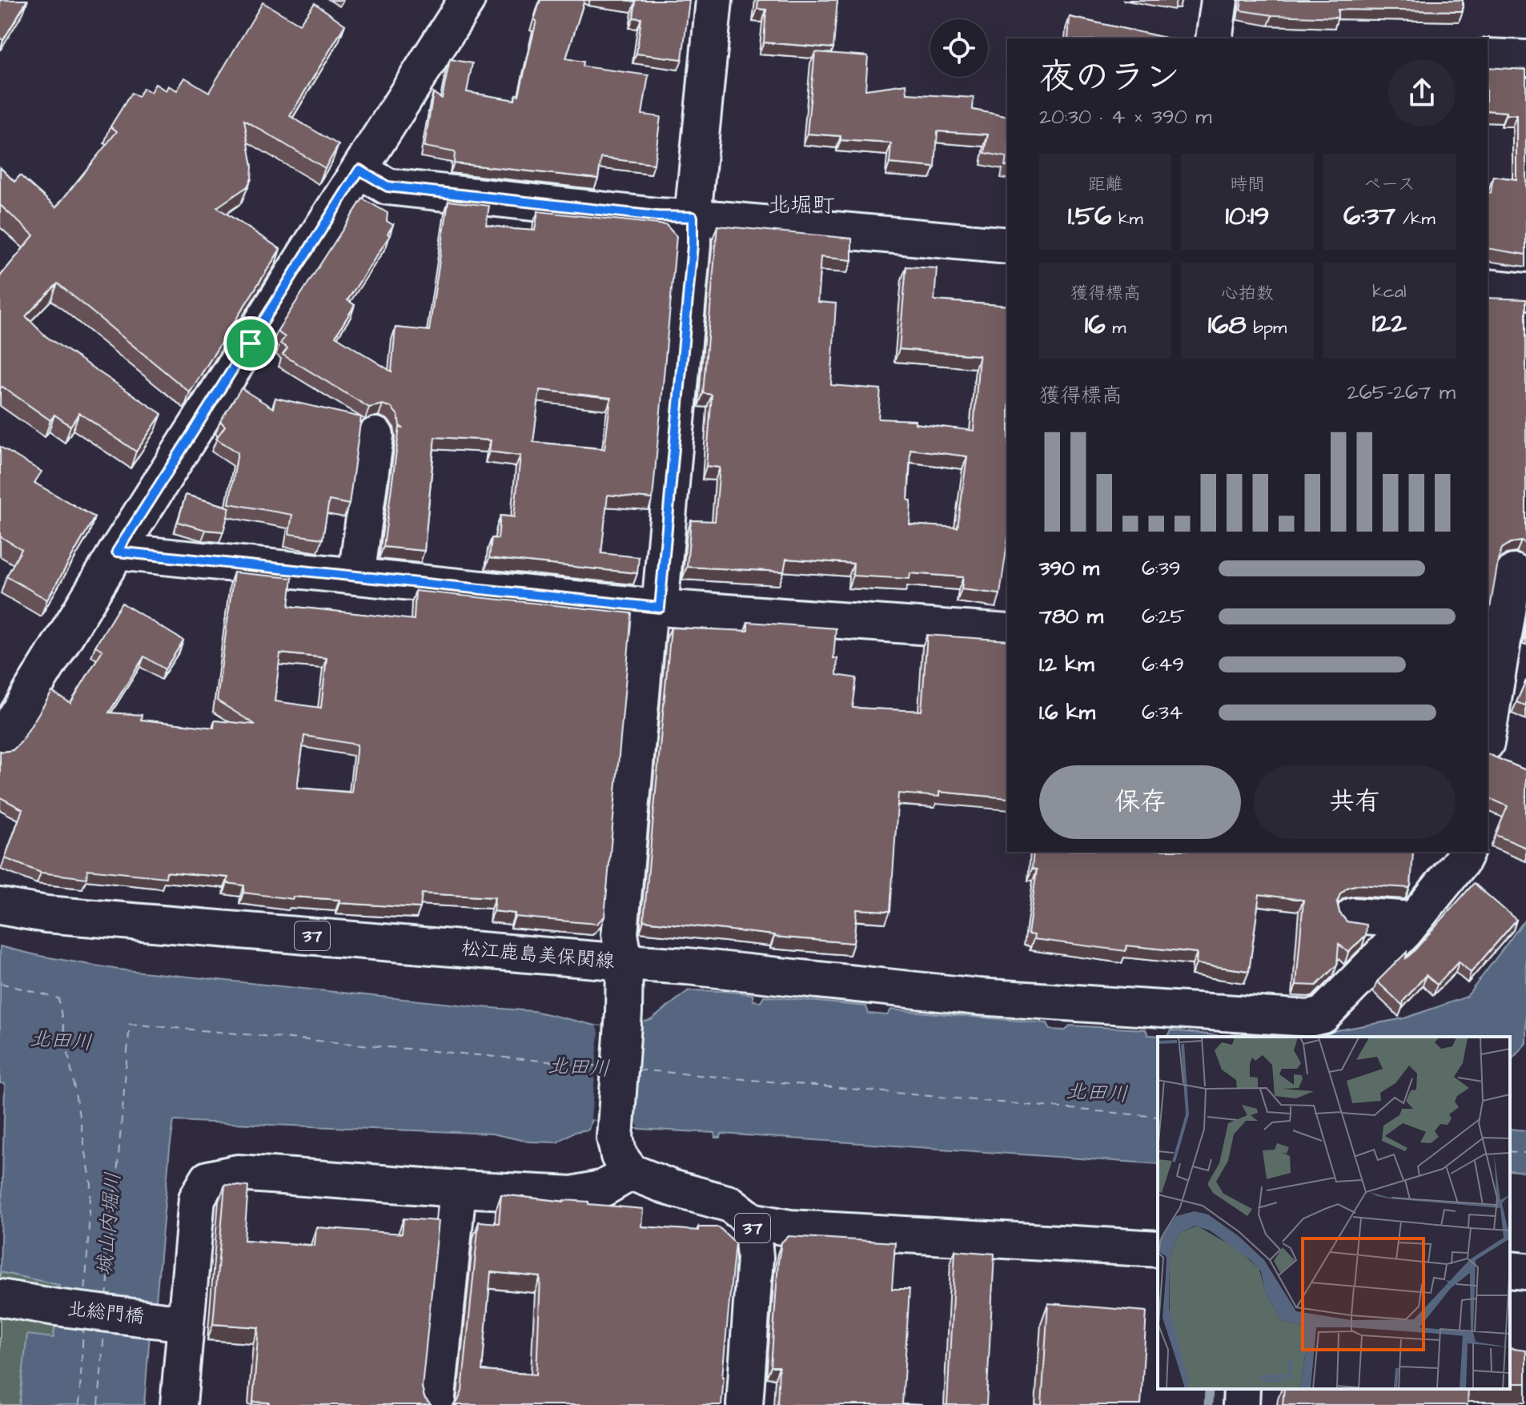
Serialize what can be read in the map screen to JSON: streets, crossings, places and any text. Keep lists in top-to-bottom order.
{
  "streets": {
    "street": ["37", "松江鹿島美保関線", "北総門橋"]
  },
  "crossings": [
    ["37", "松江鹿島美保関線"]
  ],
  "districts": ["北堀町"],
  "water": ["北田川", "城山内堀川"],
  "page": {
    "heading": ["夜のラン", "20:30 · 4 × 390 m"],
    "stats": [
      ["距離", "1.56 km"],
      ["時間", "10:19"],
      ["ペース", "6:37 /km"],
      ["獲得標高", "16 m"],
      ["心拍数", "168 bpm"],
      ["kcal", "122"]
    ],
    "chart": ["獲得標高", "265–267 m"],
    "list": [
      {
        "name": "390 m",
        "note": "6:39"
      },
      {
        "name": "780 m",
        "note": "6:25"
      },
      {
        "name": "1.2 km",
        "note": "6:49"
      },
      {
        "name": "1.6 km",
        "note": "6:34"
      }
    ],
    "buttons": ["保存", "共有"]
  }
}
